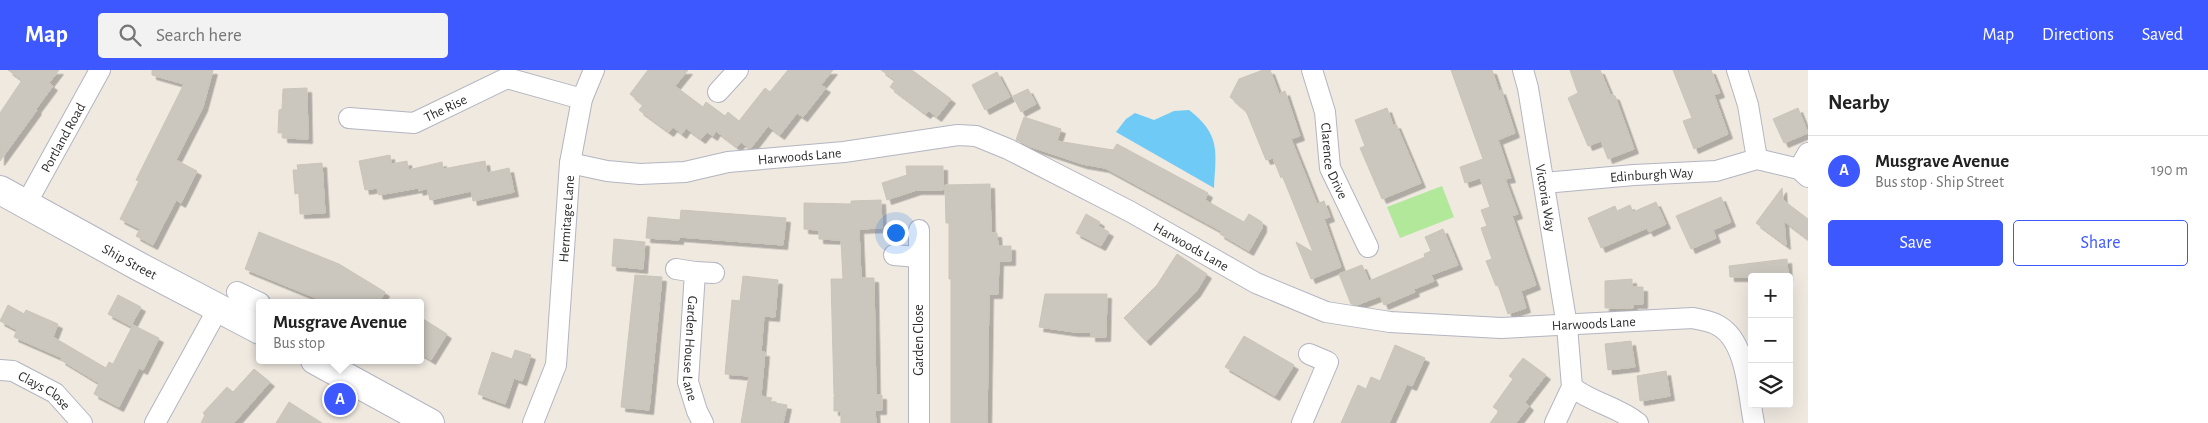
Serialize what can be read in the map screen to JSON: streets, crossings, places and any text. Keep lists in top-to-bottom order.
{
  "streets": {
    "street": [
      "The Rise",
      "Portland Road",
      "Harwoods Lane",
      "Clarence Drive",
      "Edinburgh Way",
      "Victoria Way",
      "Hermitage Lane",
      "Ship Street",
      "Garden Close",
      "Garden House Lane",
      "Clays Close"
    ]
  },
  "crossings": [
    ["Portland Road", "Ship Street"],
    ["Harwoods Lane", "Victoria Way"],
    ["Harwoods Lane", "Hermitage Lane"],
    ["Edinburgh Way", "Victoria Way"]
  ],
  "page": {
    "header": "Map",
    "search": "Search here",
    "nav": ["Map", "Directions", "Saved"],
    "heading": "Nearby",
    "list": [
      {
        "mark": "A",
        "name": "Musgrave Avenue",
        "note": "Bus stop · Ship Street",
        "value": "190 m"
      }
    ],
    "buttons": ["Save", "Share"],
    "map_buttons": ["+", "−"],
    "popup": ["Musgrave Avenue", "Bus stop"],
    "pins": "A"
  }
}
